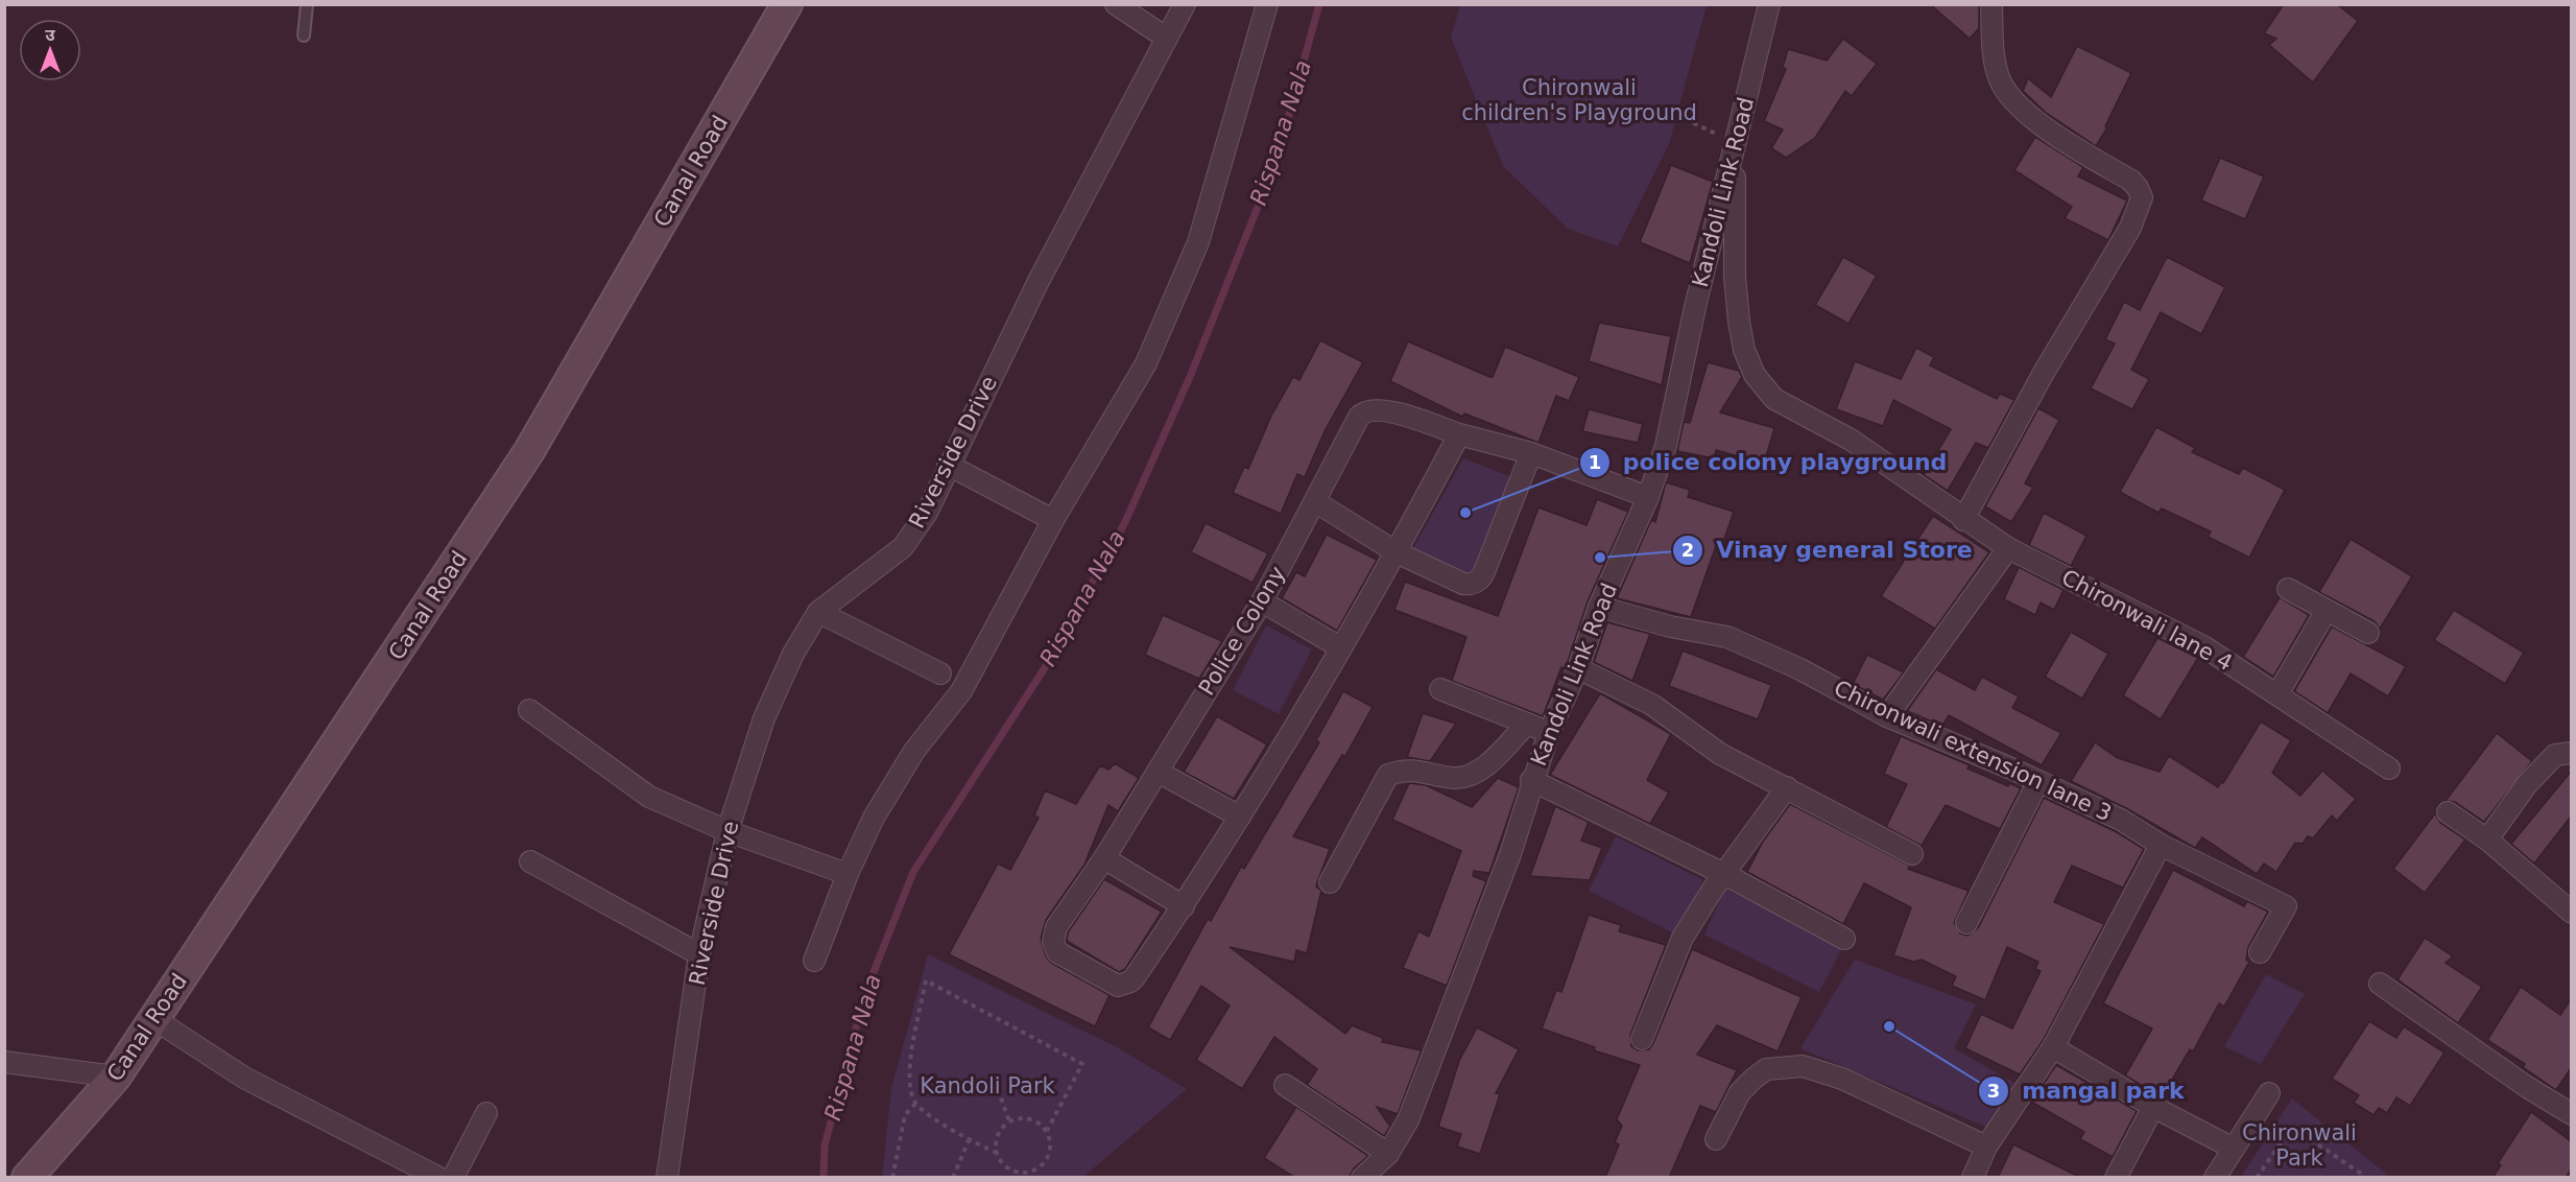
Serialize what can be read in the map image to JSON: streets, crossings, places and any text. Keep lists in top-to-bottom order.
{
  "streets": {
    "street": [
      "Canal Road",
      "Kandoli Link Road",
      "Riverside Drive",
      "Chironwali lane 4",
      "Police Colony",
      "Chironwali extension lane 3"
    ]
  },
  "crossings": [
    ["Kandoli Link Road", "Chironwali lane 4"],
    ["Kandoli Link Road", "Chironwali extension lane 3"]
  ],
  "water": ["Rispana Nala"],
  "parks": ["Chironwali children's Playground", "Kandoli Park", "Chironwali Park"],
  "places": ["police colony playground", "Vinay general Store", "mangal park"],
  "north": "top"
}
